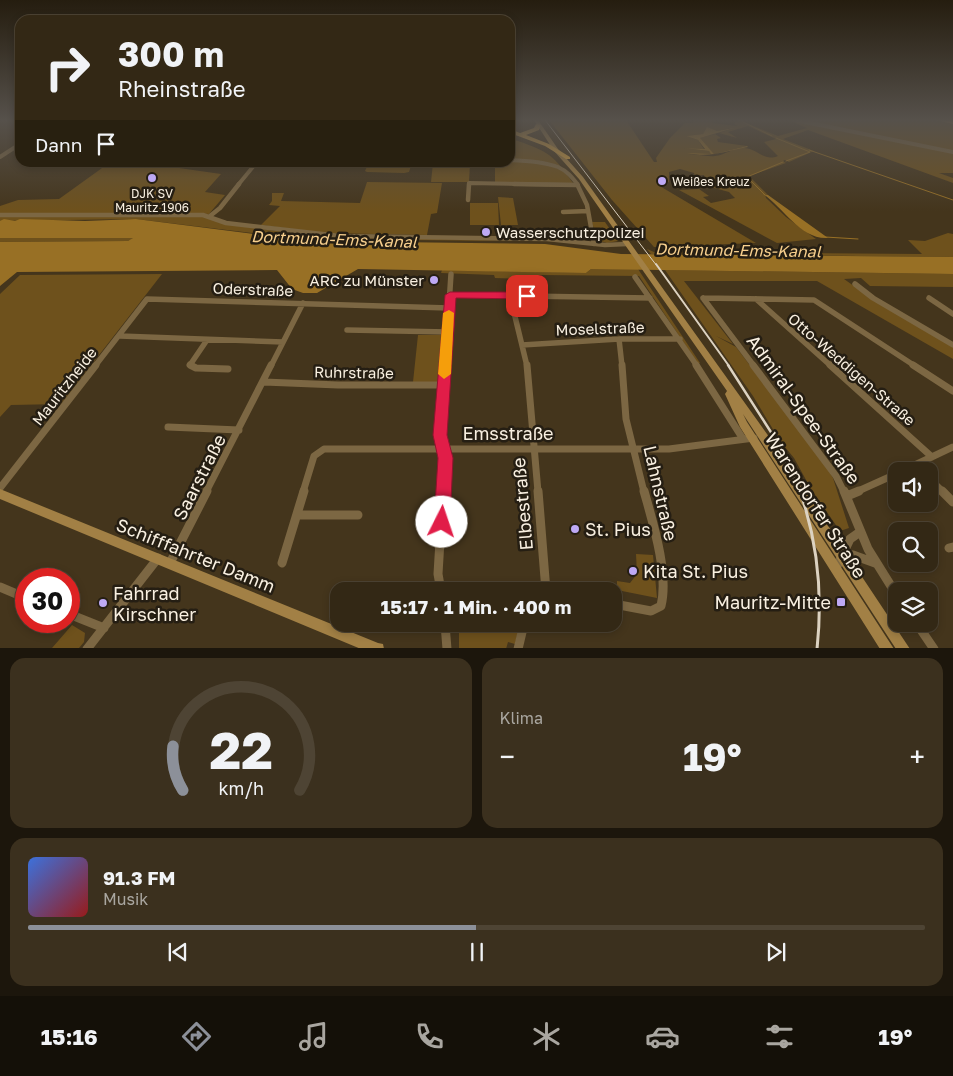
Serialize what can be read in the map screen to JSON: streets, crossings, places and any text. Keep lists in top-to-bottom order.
{
  "streets": {
    "main road": ["Warendorfer Straße", "Schifffahrter Damm"],
    "street": [
      "Oderstraße",
      "Moselstraße",
      "Otto-Weddigen-Straße",
      "Ruhrstraße",
      "Mauritzheide",
      "Admiral-Spee-Straße",
      "Emsstraße",
      "Saarstraße",
      "Lahnstraße",
      "Elbestraße"
    ]
  },
  "crossings": [
    ["Oderstraße", "Mauritzheide"],
    ["Oderstraße", "Saarstraße"],
    ["Moselstraße", "Lahnstraße"],
    ["Moselstraße", "Elbestraße"],
    ["Moselstraße", "Warendorfer Straße"],
    ["Otto-Weddigen-Straße", "Admiral-Spee-Straße"],
    ["Ruhrstraße", "Saarstraße"],
    ["Admiral-Spee-Straße", "Warendorfer Straße"],
    ["Emsstraße", "Lahnstraße"],
    ["Emsstraße", "Elbestraße"],
    ["Emsstraße", "Warendorfer Straße"],
    ["Saarstraße", "Schifffahrter Damm"]
  ],
  "water": ["Dortmund-Ems-Kanal"],
  "places": {
    "other": [
      "DJK SV Mauritz 1906",
      "Weißes Kreuz",
      "Wasserschutzpolizei",
      "ARC zu Münster",
      "St. Pius",
      "Kita St. Pius",
      "Fahrrad Kirschner"
    ],
    "transit": ["Mauritz-Mitte"]
  },
  "page": {
    "turn": ["300 m", "Rheinstraße"],
    "then": "Dann",
    "limit": "30",
    "trip": "15:17 · 1 Min. · 400 m",
    "tile": "Klima",
    "heat": ["−", "19°", "+"],
    "song": ["91.3 FM", "Musik"],
    "tabs": ["15:16", "19°"],
    "gauge": ["22", "km/h"]
  }
}
